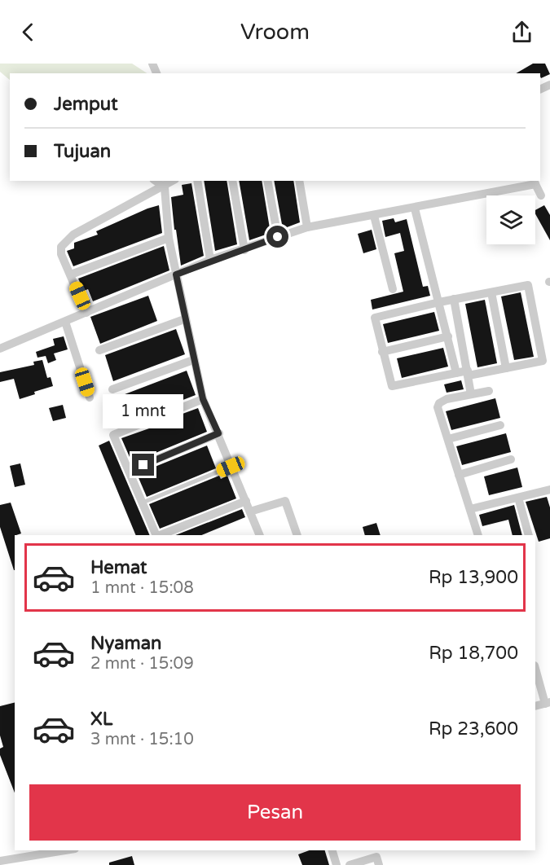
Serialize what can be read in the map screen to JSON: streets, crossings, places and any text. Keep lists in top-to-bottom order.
{
  "page": {
    "header": "Vroom",
    "banner": ["Jemput", "Tujuan"],
    "bubble": "1 mnt",
    "list": [
      {
        "name": "Hemat",
        "note": "1 mnt · 15:08",
        "value": "Rp 13,900"
      },
      {
        "name": "Nyaman",
        "note": "2 mnt · 15:09",
        "value": "Rp 18,700"
      },
      {
        "name": "XL",
        "note": "3 mnt · 15:10",
        "value": "Rp 23,600"
      }
    ],
    "buttons": "Pesan"
  }
}
